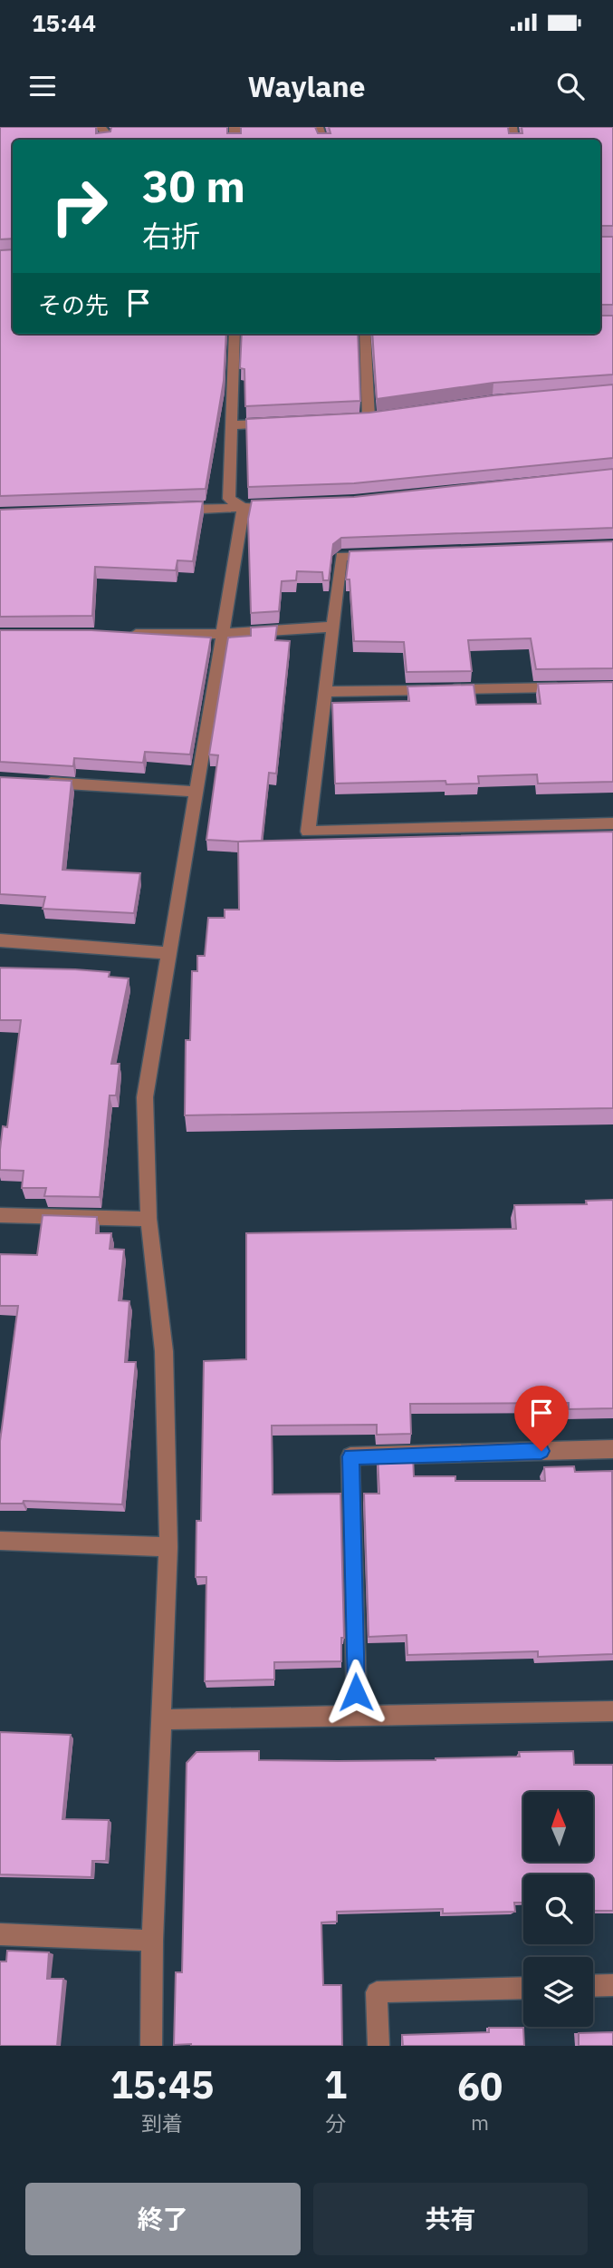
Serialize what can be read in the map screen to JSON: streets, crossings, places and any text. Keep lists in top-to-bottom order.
{
  "north": "top",
  "page": {
    "status": "15:44",
    "header": "Waylane",
    "turn": ["30 m", "右折"],
    "then": "その先",
    "eta": [
      "15:45",
      "到着",
      "1",
      "分",
      "60",
      "m"
    ],
    "buttons": ["終了", "共有"]
  }
}
